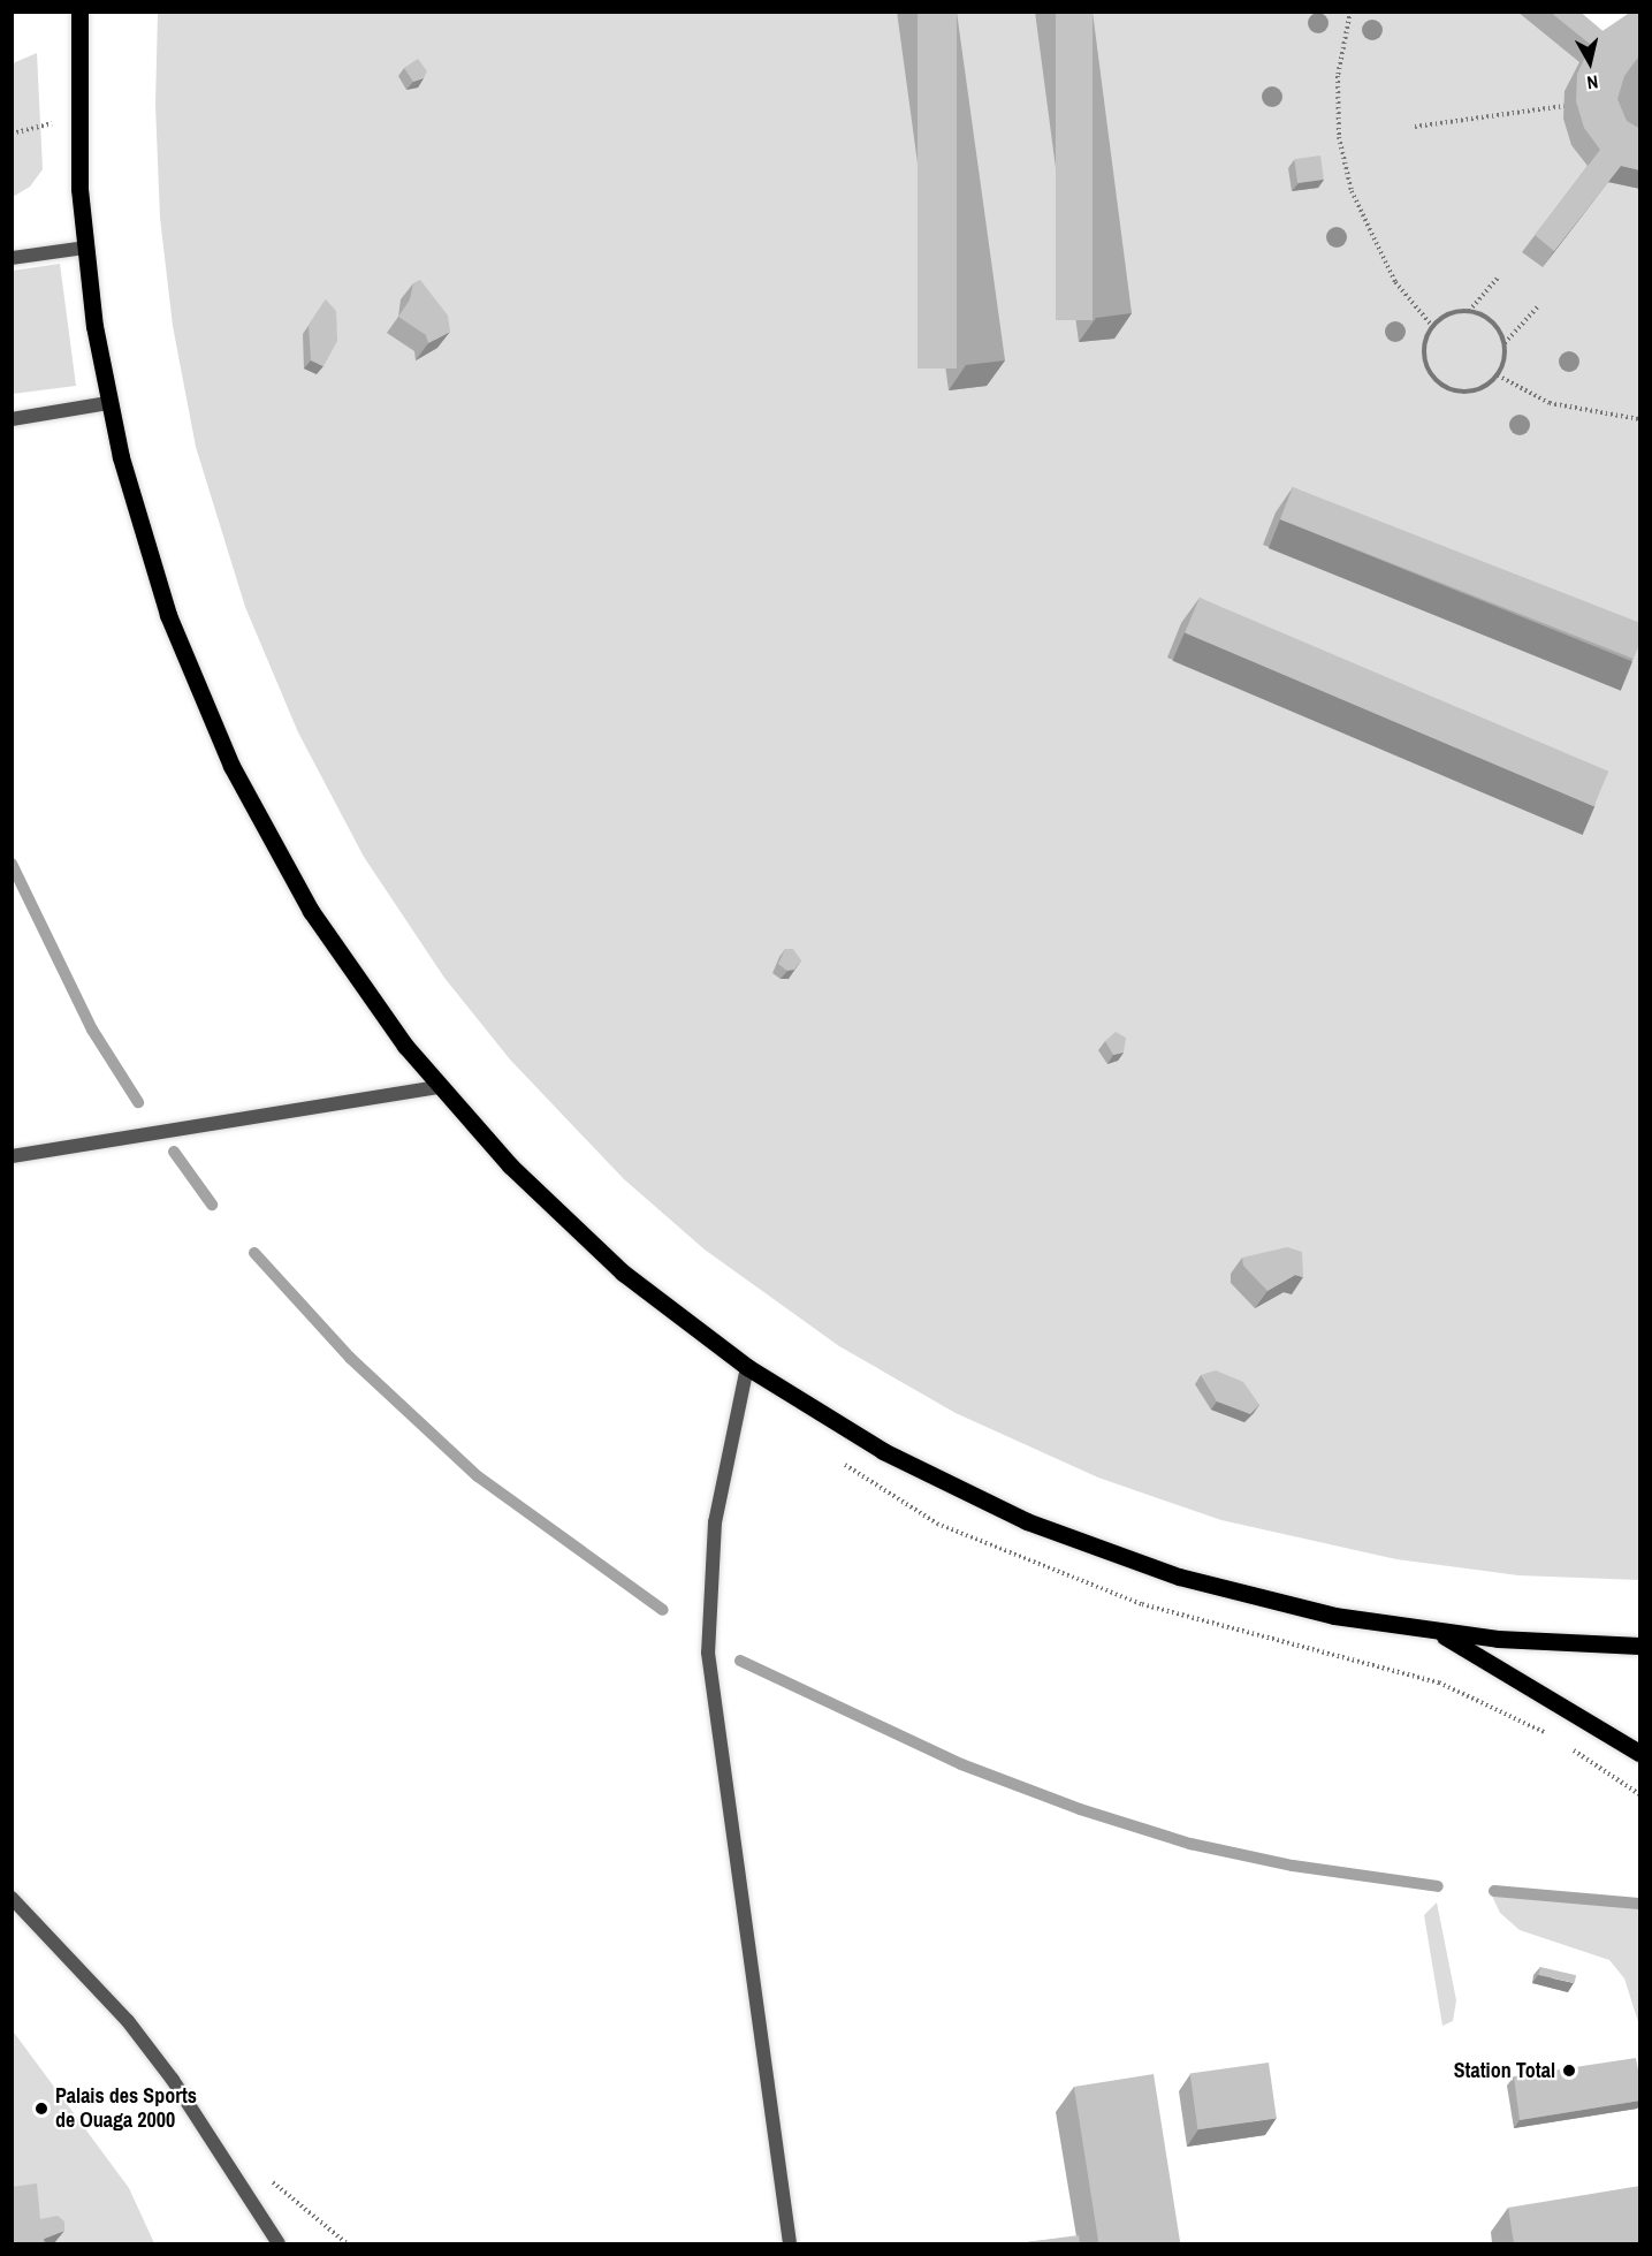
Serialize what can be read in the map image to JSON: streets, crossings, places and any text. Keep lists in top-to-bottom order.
{
  "places": ["Station Total", "Palais des Sports de Ouaga 2000"],
  "north": "bottom"
}
